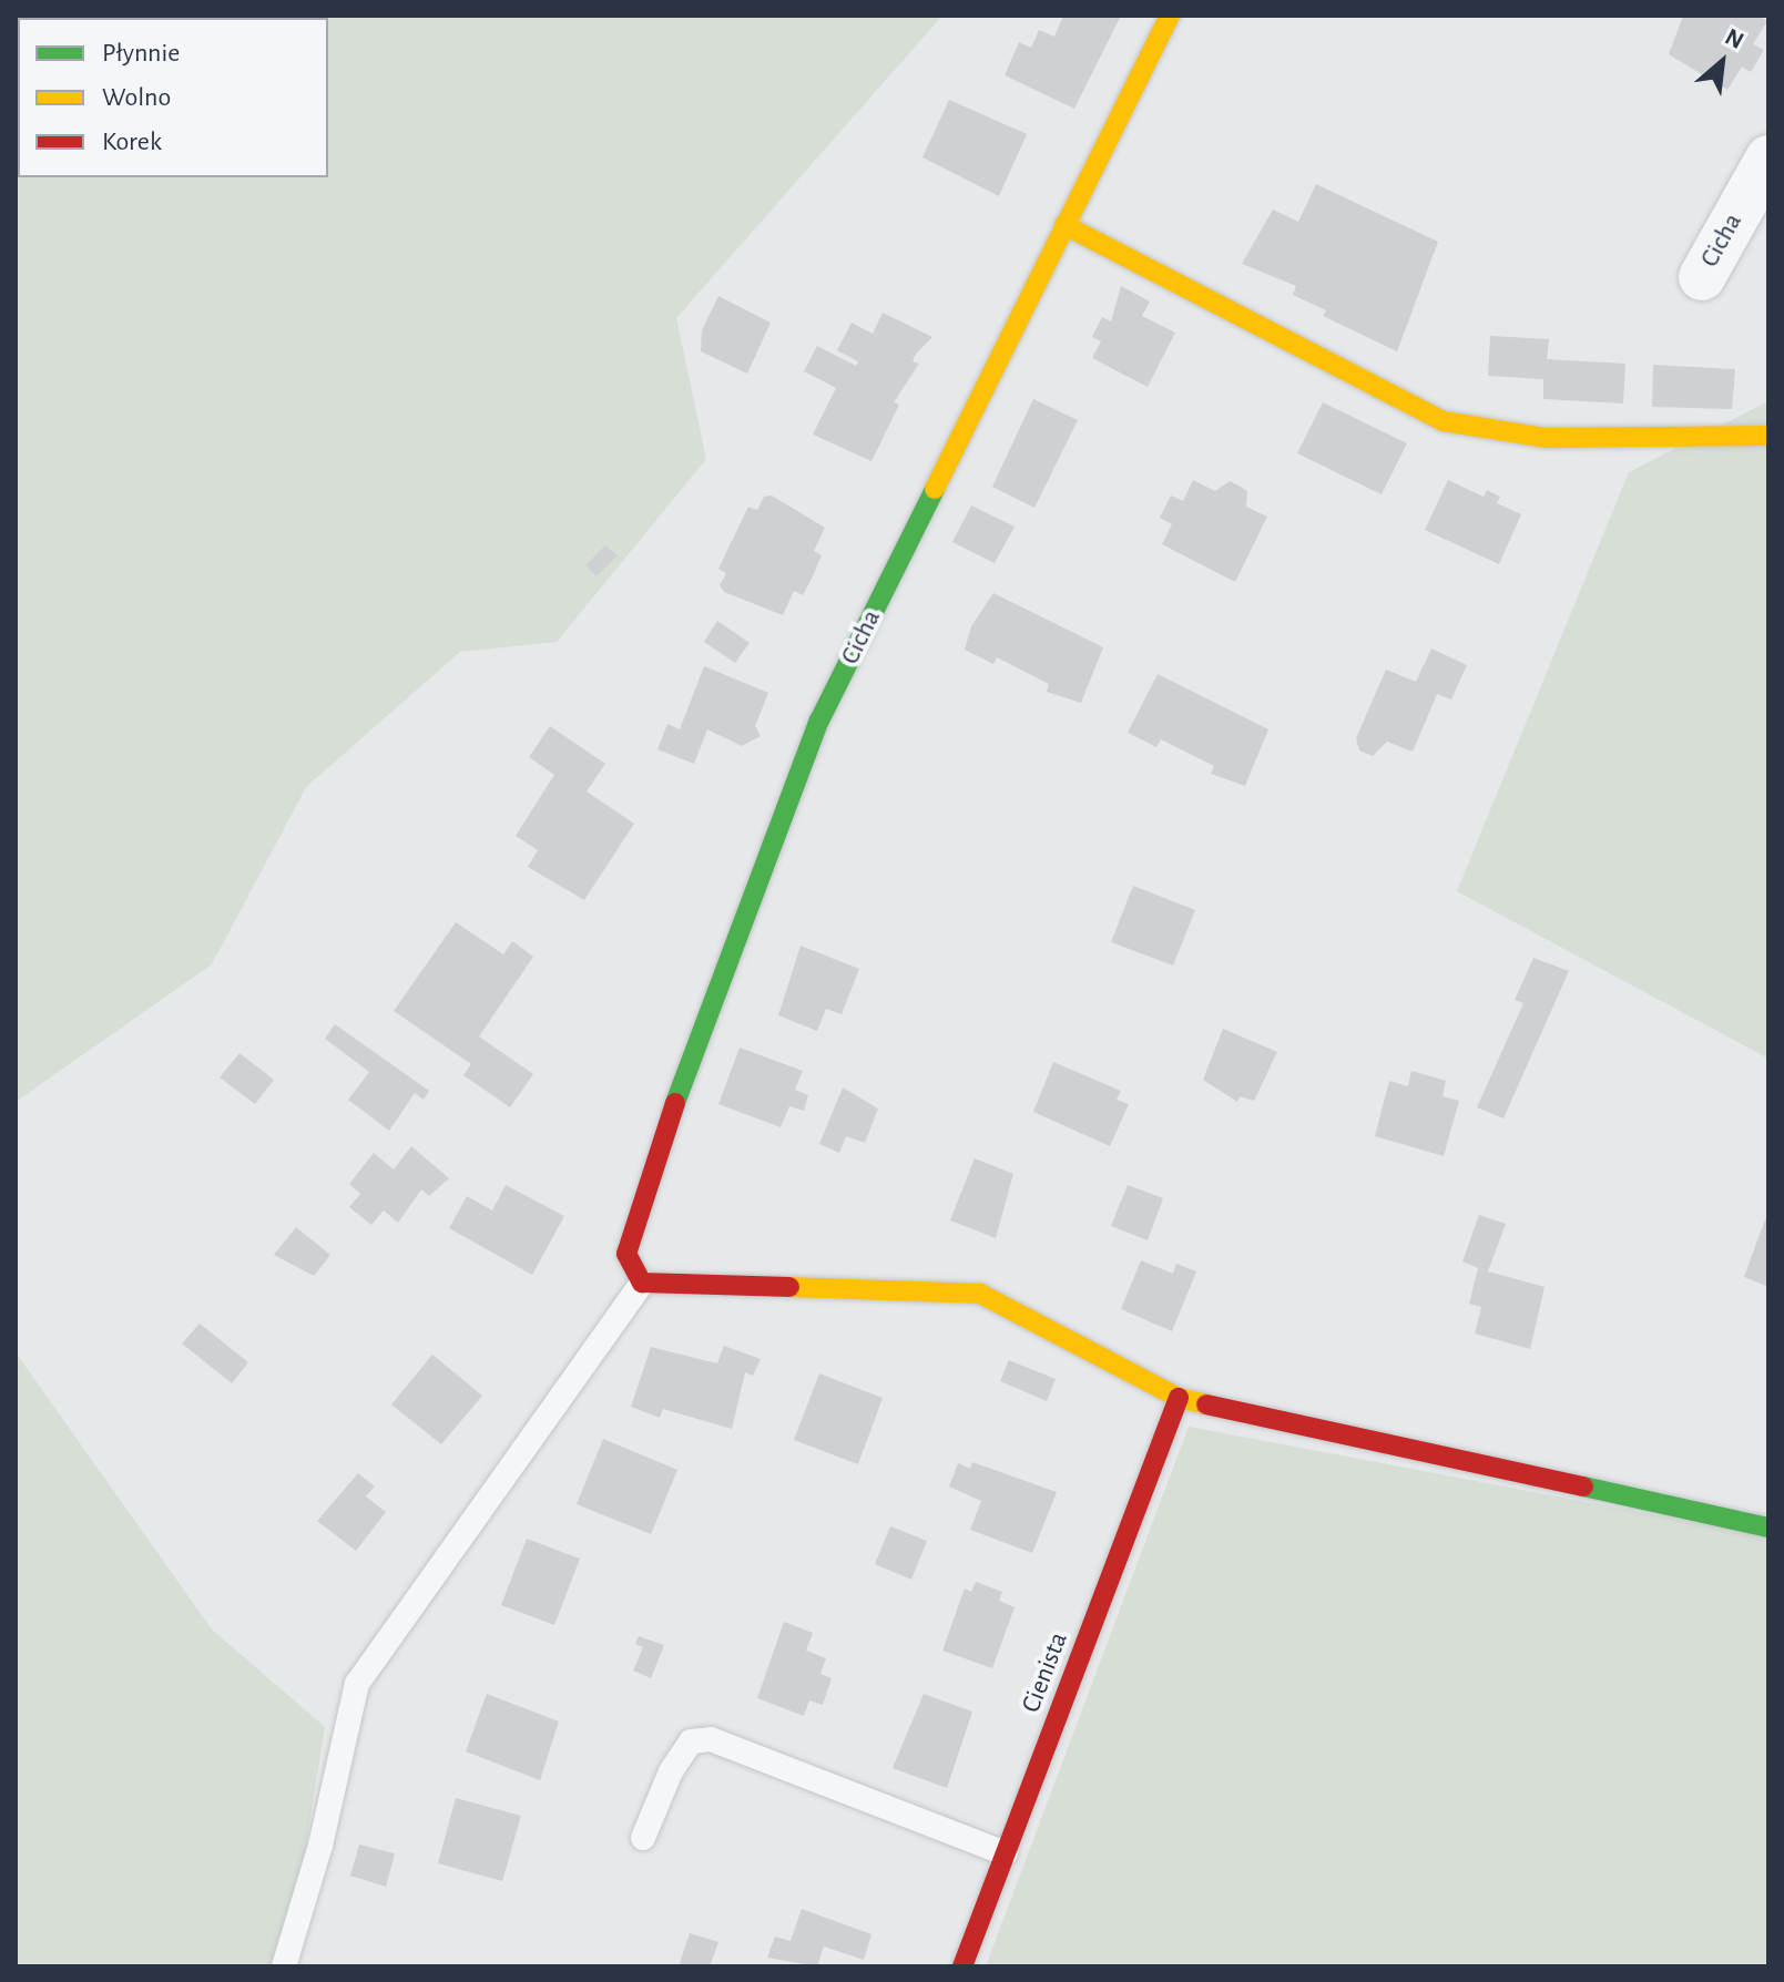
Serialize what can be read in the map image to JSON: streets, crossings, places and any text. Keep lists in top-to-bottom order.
{
  "streets": {
    "street": ["Cicha", "Cienista"]
  },
  "legend": ["Płynnie", "Wolno", "Korek"],
  "north": "top right"
}
